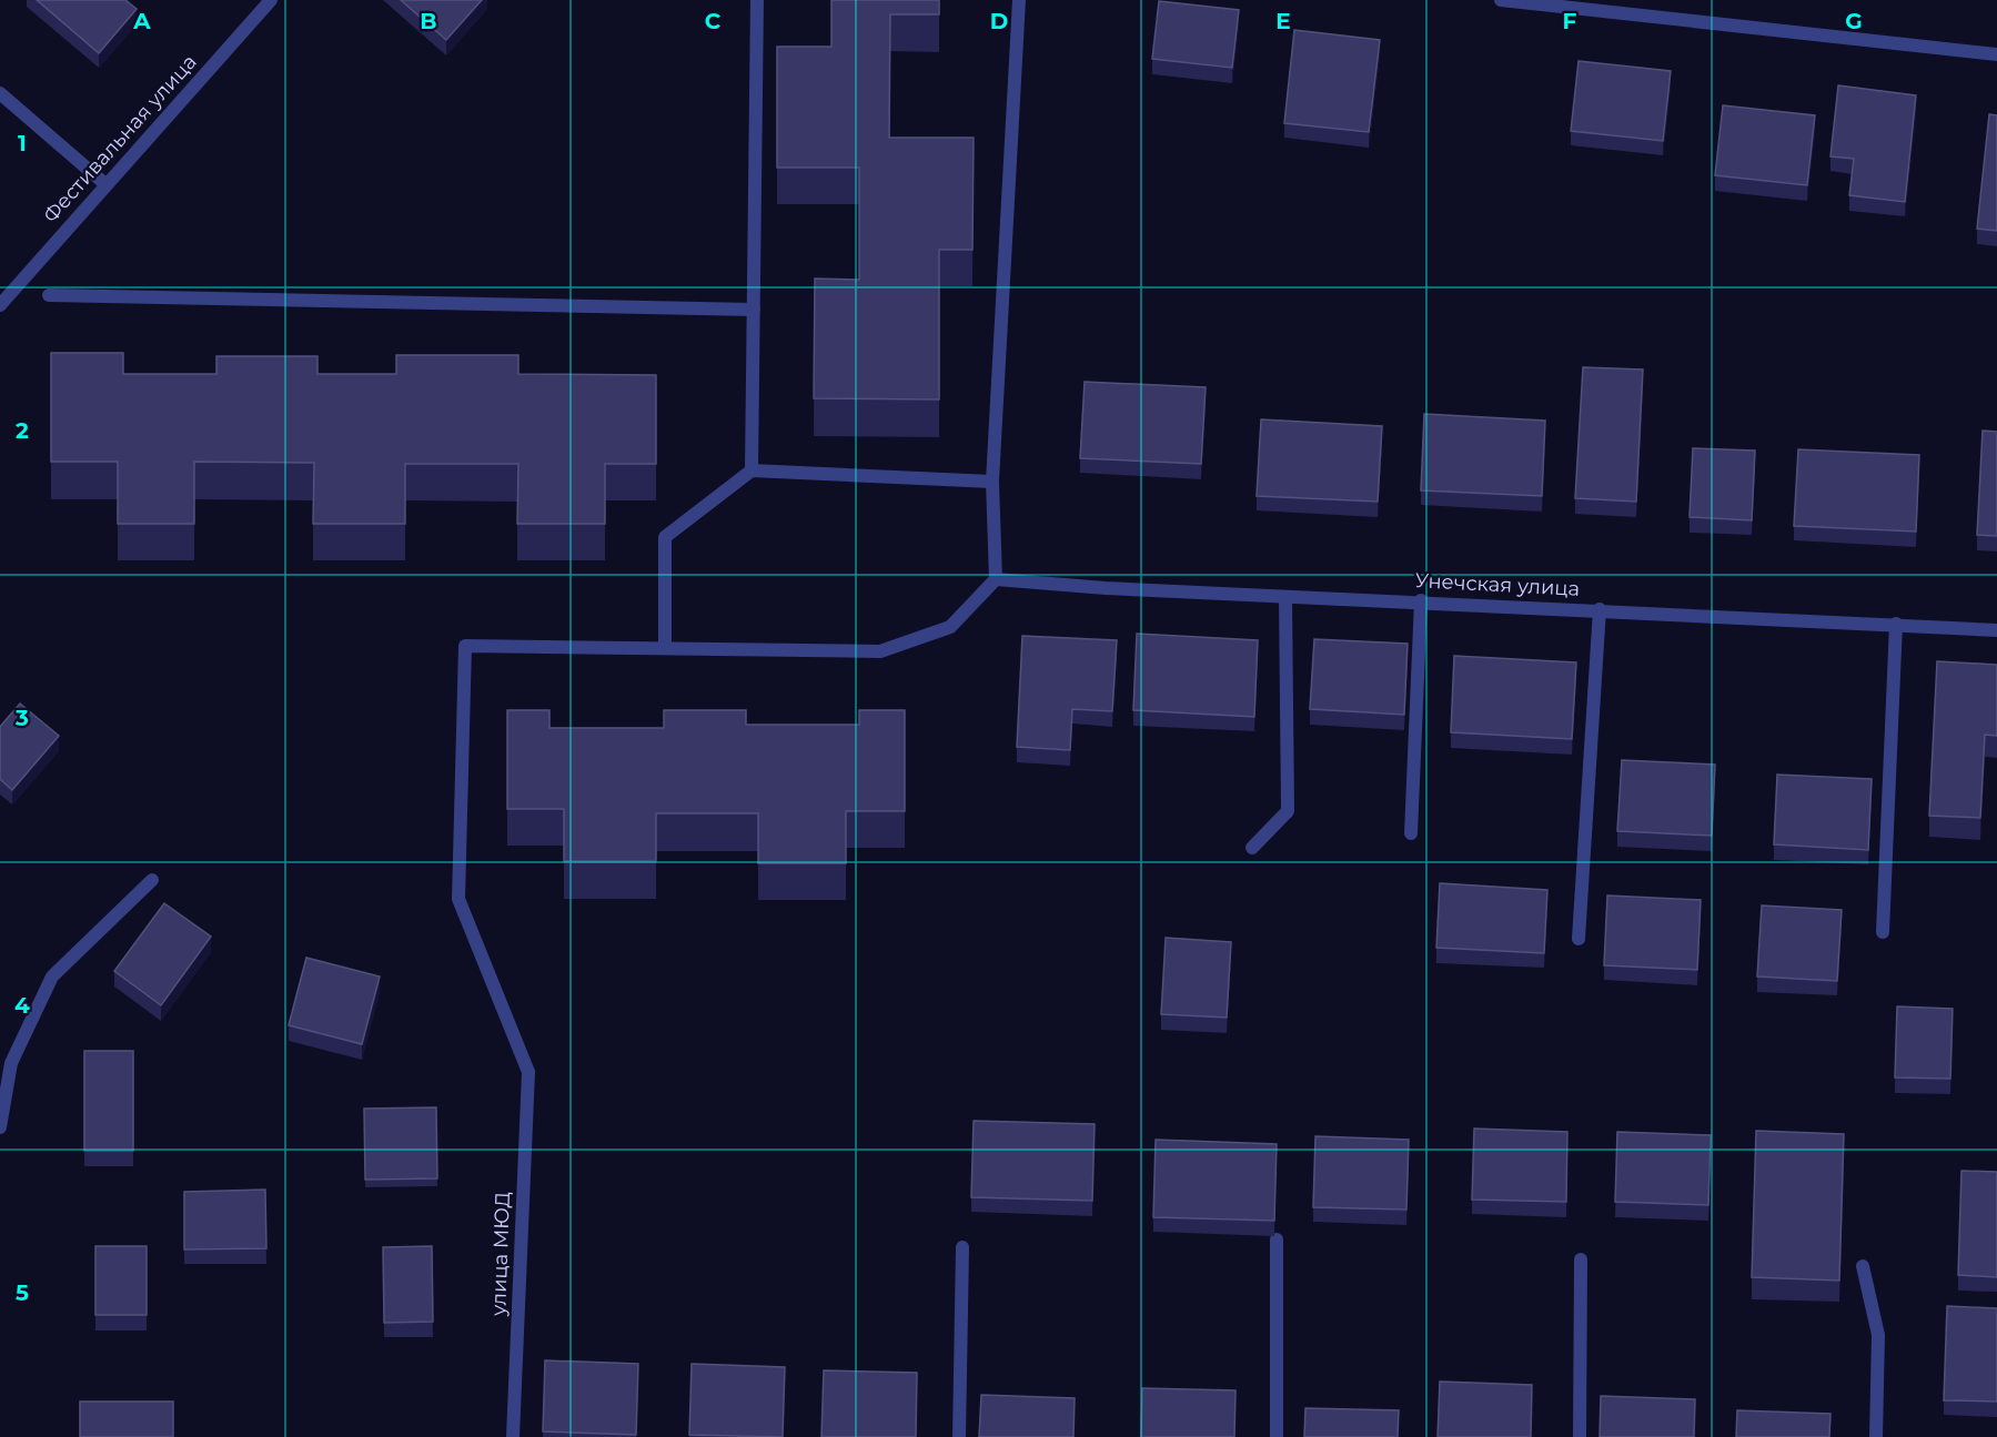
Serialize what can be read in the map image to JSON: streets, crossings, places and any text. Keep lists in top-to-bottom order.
{
  "streets": {
    "street": ["Фестивальная улица", "Унечская улица", "улица МЮД"]
  },
  "grid": {
    "columns": [
      "A",
      "B",
      "C",
      "D",
      "E",
      "F",
      "G"
    ],
    "rows": [
      "1",
      "2",
      "3",
      "4",
      "5"
    ]
  }
}
